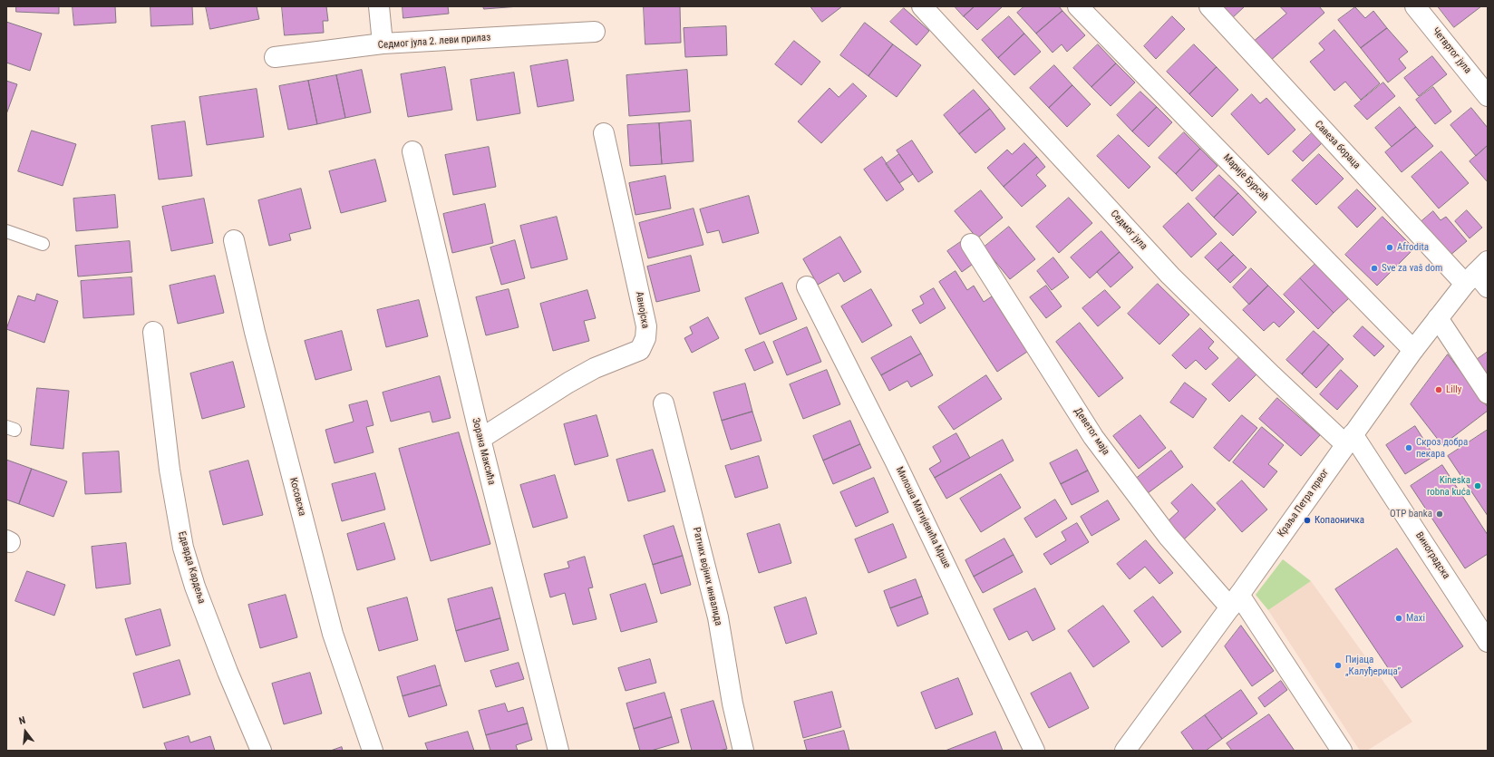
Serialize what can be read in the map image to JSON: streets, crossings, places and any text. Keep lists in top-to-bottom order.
{
  "streets": {
    "street": [
      "Седмог јула 2. леви прилаз",
      "Четвртог јула",
      "Савеза бораца",
      "Марије Бурсаћ",
      "Седмог јула",
      "Авнојска",
      "Деветог маја",
      "Зорана Максића",
      "Косовска",
      "Краља Петра првог",
      "Милоша Матијевића Мрше",
      "Виноградска",
      "Едварда Кардеља",
      "Ратних војних инвалида"
    ]
  },
  "crossings": [
    ["Савеза бораца", "Краља Петра првог"],
    ["Марије Бурсаћ", "Краља Петра првог"],
    ["Седмог јула", "Краља Петра првог"],
    ["Седмог јула", "Виноградска"],
    ["Авнојска", "Зорана Максића"],
    ["Деветог маја", "Краља Петра првог"],
    ["Краља Петра првог", "Виноградска"]
  ],
  "places": [
    "Afrodita",
    "Sve za vaš dom",
    "Lilly",
    "Скроз добра пекара",
    "Kineska robna kuća",
    "OTP banka",
    "Копаоничка",
    "Maxi",
    "Пијаца „Калуђерица”"
  ],
  "north": "top"
}
